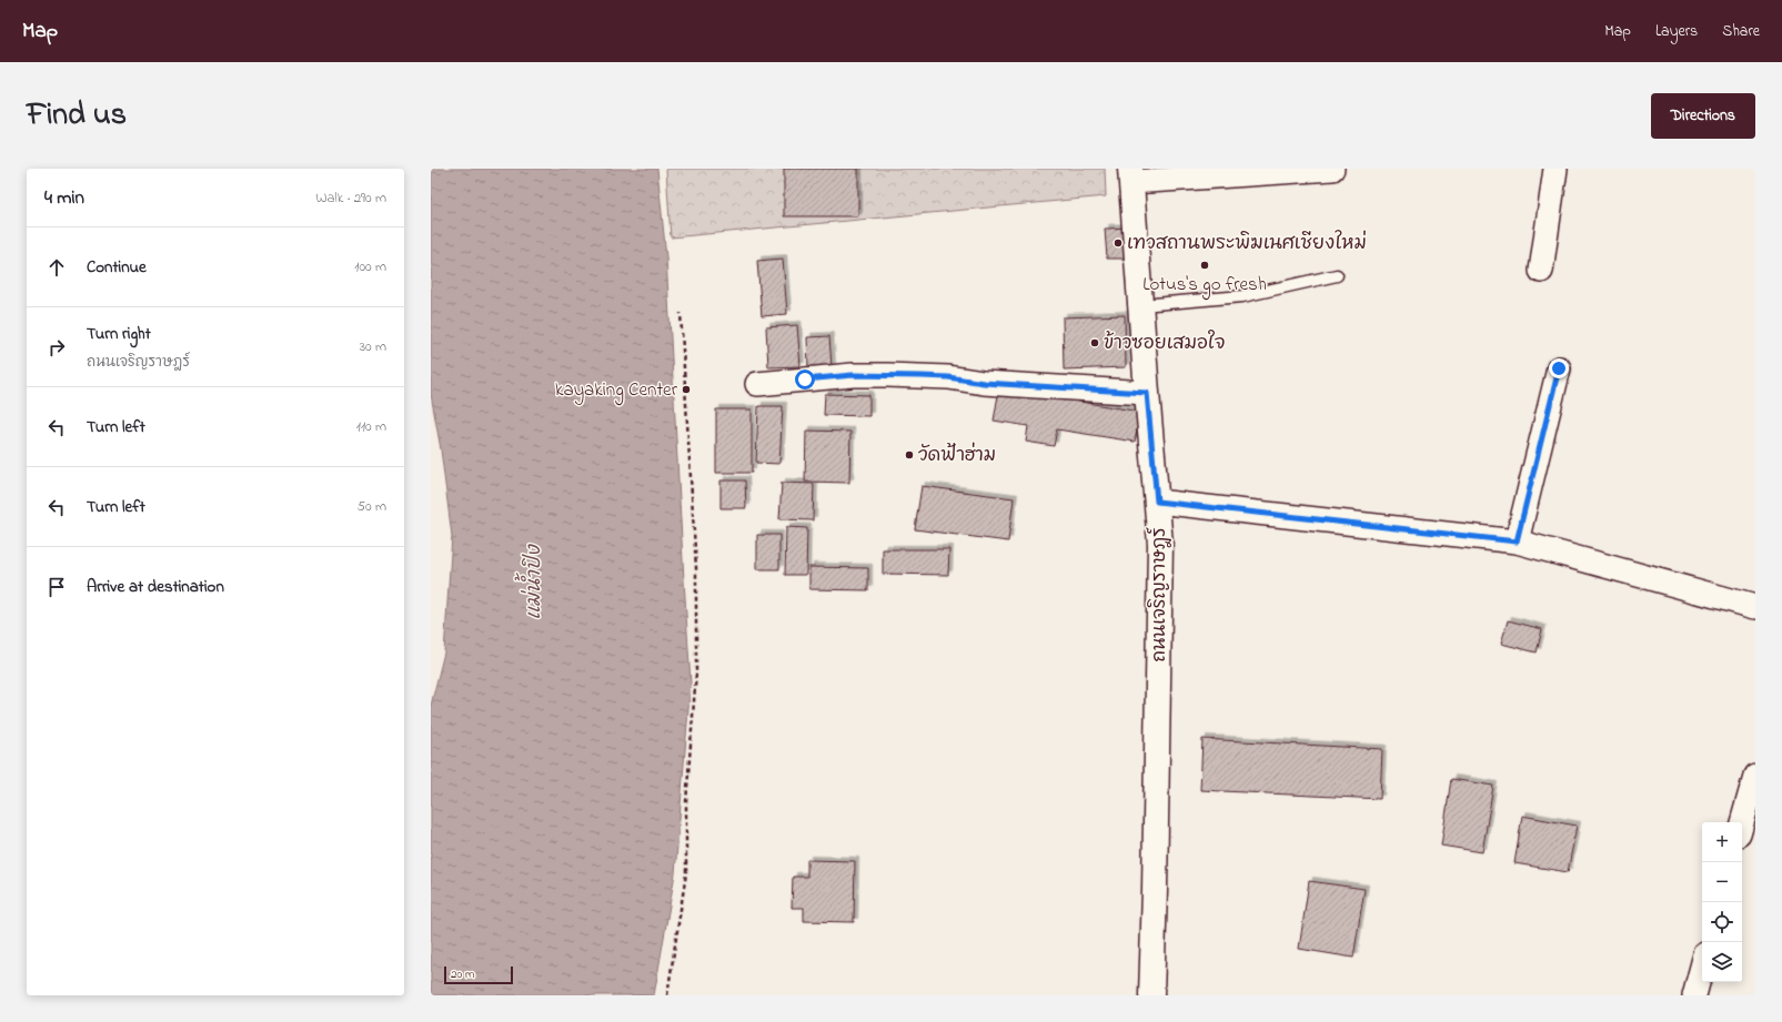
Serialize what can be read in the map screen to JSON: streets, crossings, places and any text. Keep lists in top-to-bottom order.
{
  "streets": {
    "main road": ["ถนนเจริญราษฎร์"]
  },
  "water": ["แม่น้ำปิง"],
  "places": [
    "เทวสถานพระพิฆเนศเชียงใหม่",
    "Lotus's go fresh",
    "ข้าวซอยเสมอใจ",
    "kayaking Center",
    "วัดฟ้าฮ่าม"
  ],
  "scale_bar": "20 m",
  "page": {
    "header": "Map",
    "nav": ["Map", "Layers", "Share"],
    "title": "Find us",
    "buttons": "Directions",
    "heading": ["4 min", "Walk · 290 m"],
    "list": [
      ["Continue", "100 m"],
      ["Turn right", "ถนนเจริญราษฎร์", "30 m"],
      ["Turn left", "110 m"],
      ["Turn left", "50 m"],
      "Arrive at destination"
    ],
    "map_buttons": ["+", "−"],
    "scale": "20 m"
  }
}
